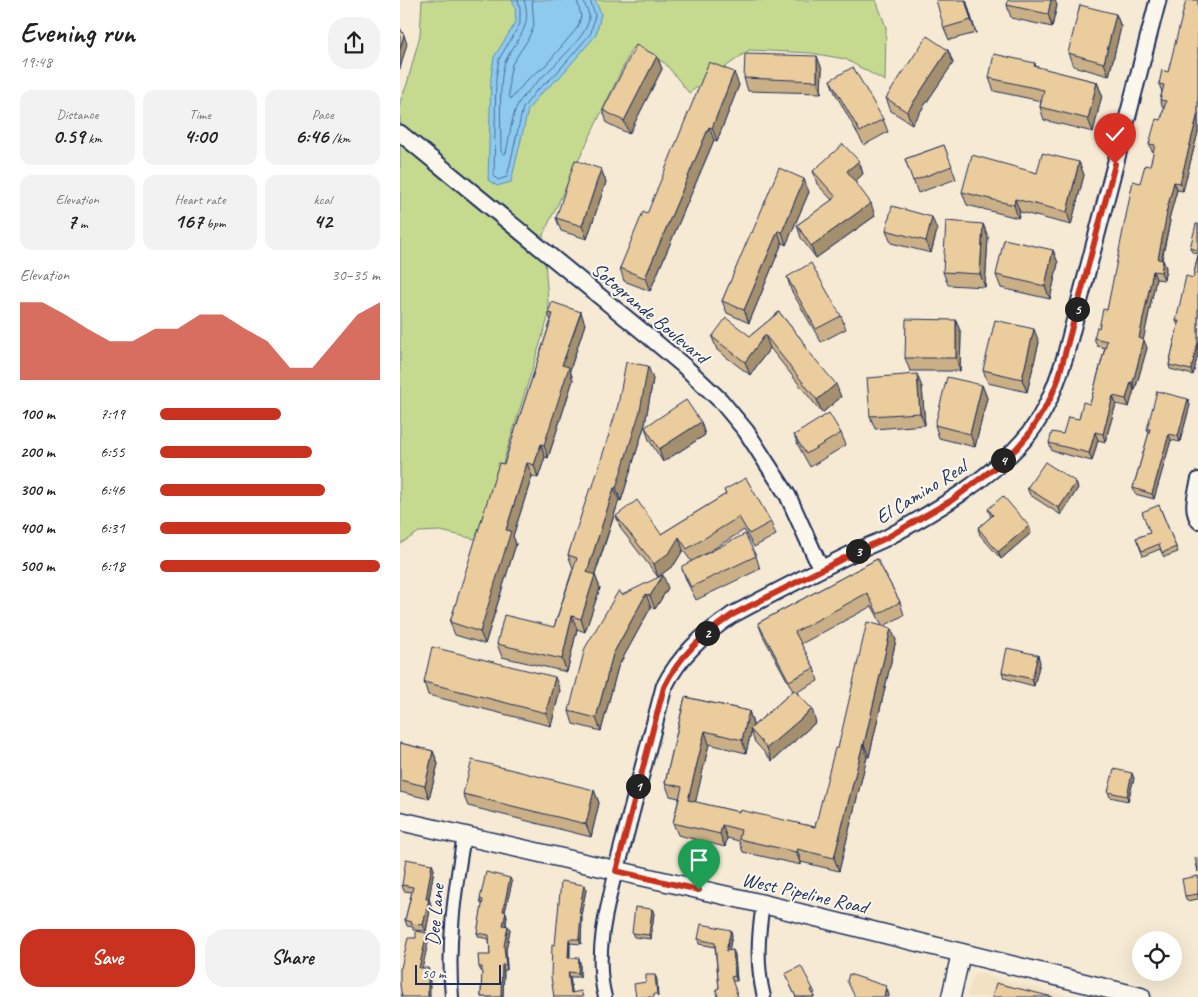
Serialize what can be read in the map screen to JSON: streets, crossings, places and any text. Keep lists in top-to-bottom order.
{
  "streets": {
    "main road": ["West Pipeline Road"],
    "street": ["Sotogrande Boulevard", "El Camino Real", "Dee Lane"]
  },
  "crossings": [
    ["Sotogrande Boulevard", "El Camino Real"],
    ["El Camino Real", "West Pipeline Road"],
    ["West Pipeline Road", "Dee Lane"]
  ],
  "scale_bar": "50 m",
  "page": {
    "heading": ["Evening run", "19:48"],
    "stats": [
      ["Distance", "0.59 km"],
      ["Time", "4:00"],
      ["Pace", "6:46 /km"],
      ["Elevation", "7 m"],
      ["Heart rate", "167 bpm"],
      ["kcal", "42"]
    ],
    "chart": ["Elevation", "30–35 m"],
    "pins": [
      "5",
      "4",
      "3",
      "2",
      "1"
    ],
    "list": [
      {
        "name": "100 m",
        "note": "7:19"
      },
      {
        "name": "200 m",
        "note": "6:55"
      },
      {
        "name": "300 m",
        "note": "6:46"
      },
      {
        "name": "400 m",
        "note": "6:31"
      },
      {
        "name": "500 m",
        "note": "6:18"
      }
    ],
    "buttons": ["Save", "Share"],
    "scale": "50 m"
  }
}
